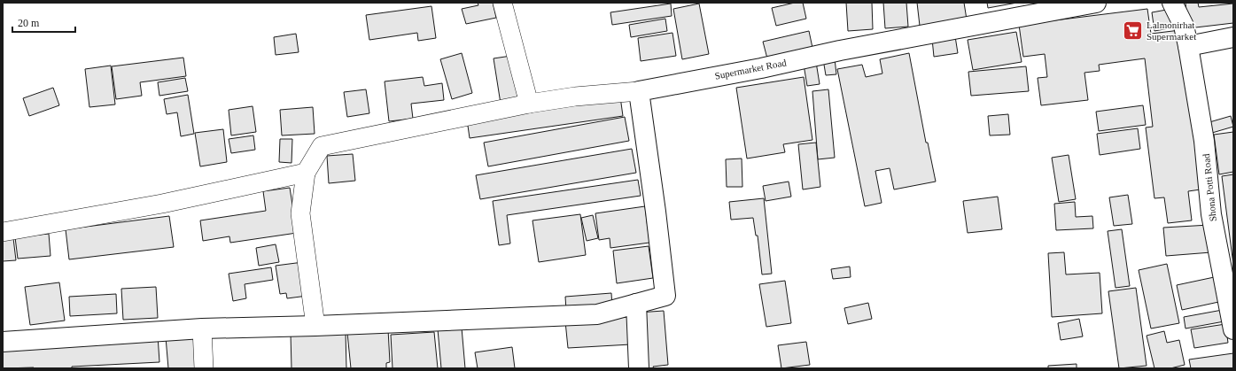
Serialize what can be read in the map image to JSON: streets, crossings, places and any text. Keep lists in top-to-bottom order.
{
  "streets": {
    "main road": ["Supermarket Road", "Shona Potti Road"]
  },
  "places": {
    "supermarket": ["Lalmonirhat Supermarket"]
  },
  "scale_bar": "20 m"
}
